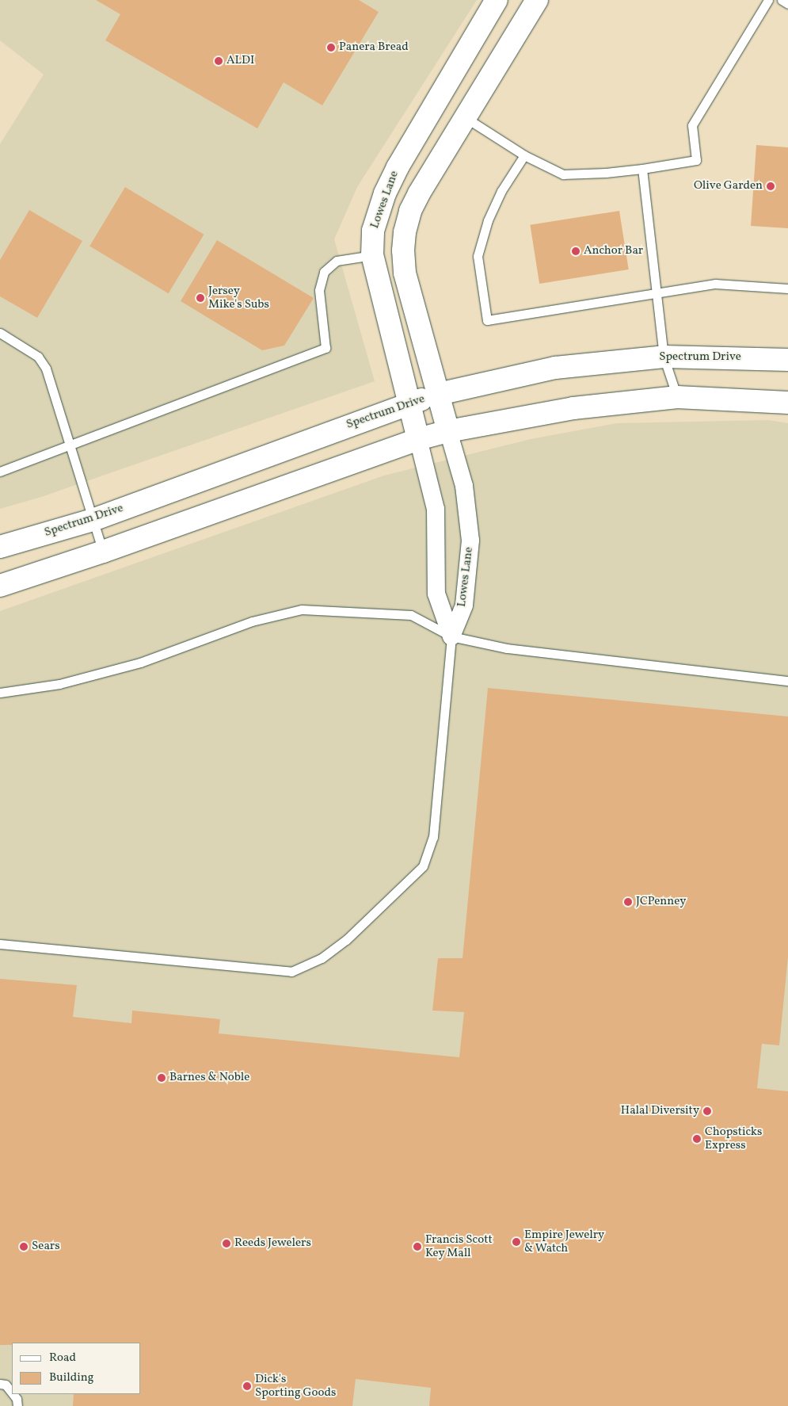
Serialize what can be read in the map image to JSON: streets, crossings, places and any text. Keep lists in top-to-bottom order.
{
  "streets": {
    "main road": ["Lowes Lane", "Spectrum Drive"]
  },
  "crossings": [
    ["Lowes Lane", "Spectrum Drive"]
  ],
  "places": [
    "Panera Bread",
    "ALDI",
    "Olive Garden",
    "Anchor Bar",
    "Jersey Mike's Subs",
    "JCPenney",
    "Barnes & Noble",
    "Halal Diversity",
    "Chopsticks Express",
    "Empire Jewelry & Watch",
    "Reeds Jewelers",
    "Sears",
    "Francis Scott Key Mall",
    "Dick's Sporting Goods"
  ],
  "legend": ["Road", "Building"]
}
